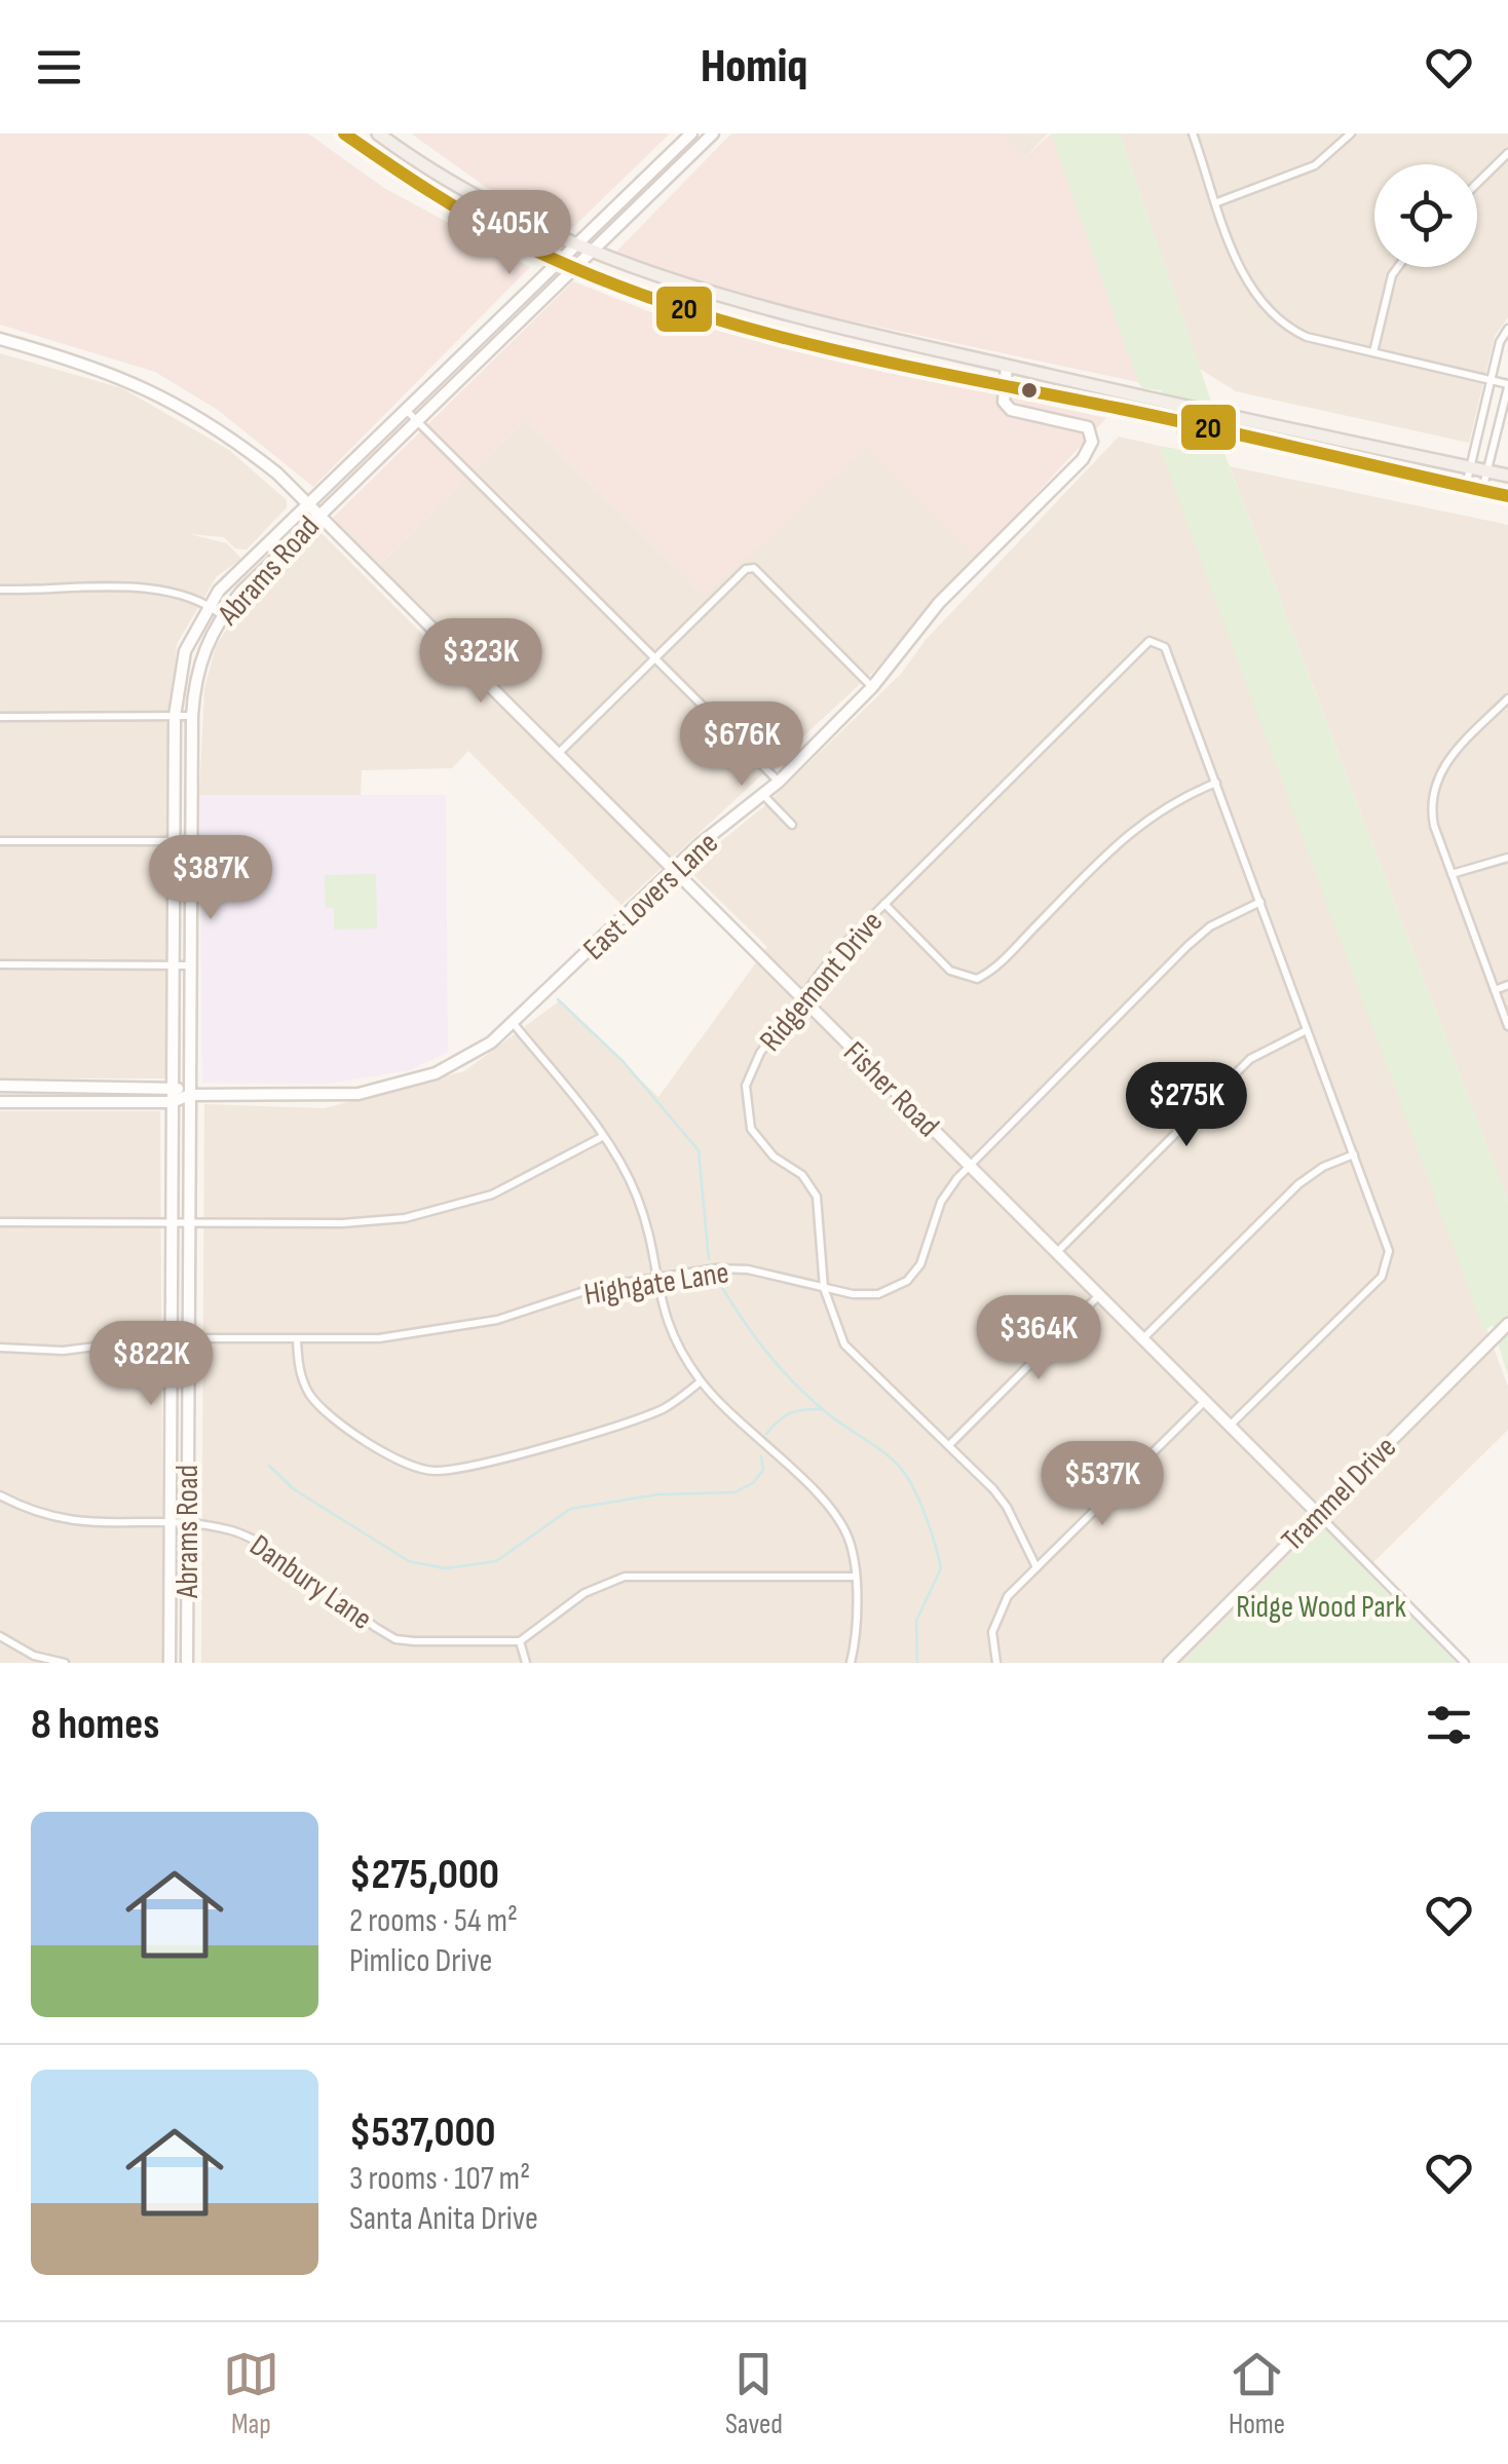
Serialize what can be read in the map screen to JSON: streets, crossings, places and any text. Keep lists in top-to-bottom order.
{
  "streets": {
    "main road": [
      "Abrams Road",
      "East Lovers Lane",
      "Fisher Road",
      "Trammel Drive"
    ],
    "street": ["Ridgemont Drive", "Highgate Lane", "Danbury Lane"]
  },
  "crossings": [
    ["Abrams Road", "East Lovers Lane"],
    ["Abrams Road", "Fisher Road"],
    ["Abrams Road", "Highgate Lane"],
    ["Abrams Road", "Danbury Lane"],
    ["East Lovers Lane", "Fisher Road"],
    ["Ridgemont Drive", "Fisher Road"],
    ["Ridgemont Drive", "Highgate Lane"],
    ["Fisher Road", "Highgate Lane"],
    ["Fisher Road", "Trammel Drive"]
  ],
  "parks": ["Ridge Wood Park"],
  "lines": ["transit line 20"],
  "page": {
    "header": "Homiq",
    "price": [
      "$405K",
      "$323K",
      "$676K",
      "$387K",
      "$275K",
      "$364K",
      "$822K",
      "$537K"
    ],
    "heading": "8 homes",
    "list": [
      {
        "name": "$275,000",
        "note": "2 rooms · 54 m² · Pimlico Drive"
      },
      {
        "name": "$537,000",
        "note": "3 rooms · 107 m² · Santa Anita Drive"
      }
    ],
    "tabs": ["Map", "Saved", "Home"]
  }
}
